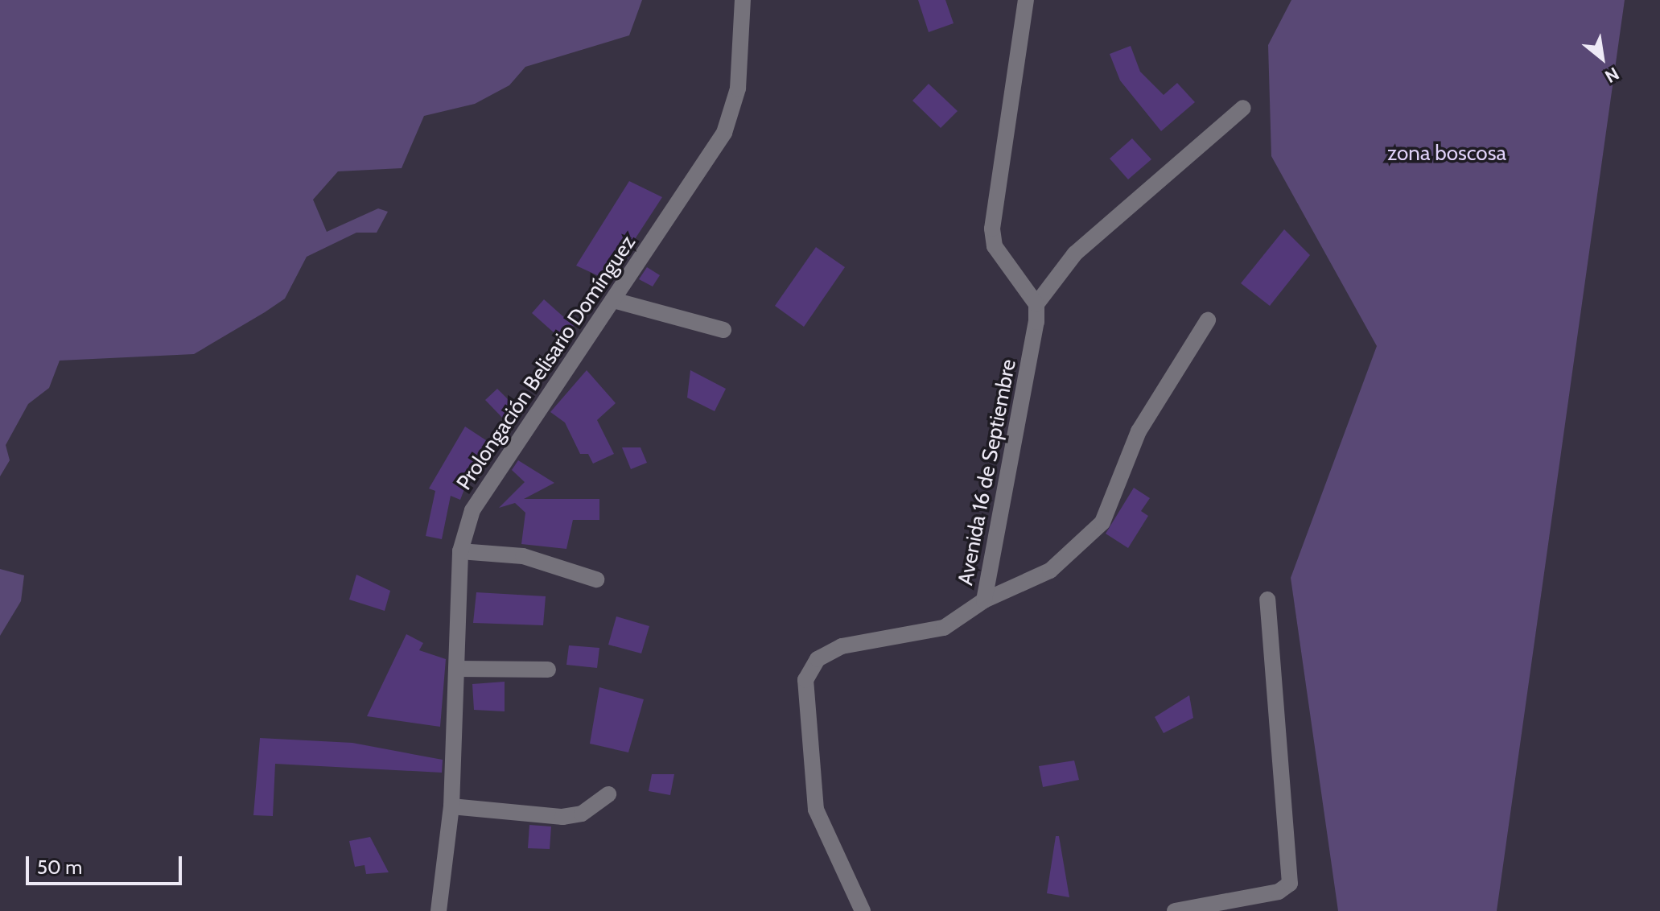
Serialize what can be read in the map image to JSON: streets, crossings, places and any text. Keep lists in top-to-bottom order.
{
  "streets": {
    "street": ["Prolongación Belisario Domínguez", "Avenida 16 de Septiembre"]
  },
  "parks": ["zona boscosa"],
  "scale_bar": "50 m",
  "north": "bottom right"
}
